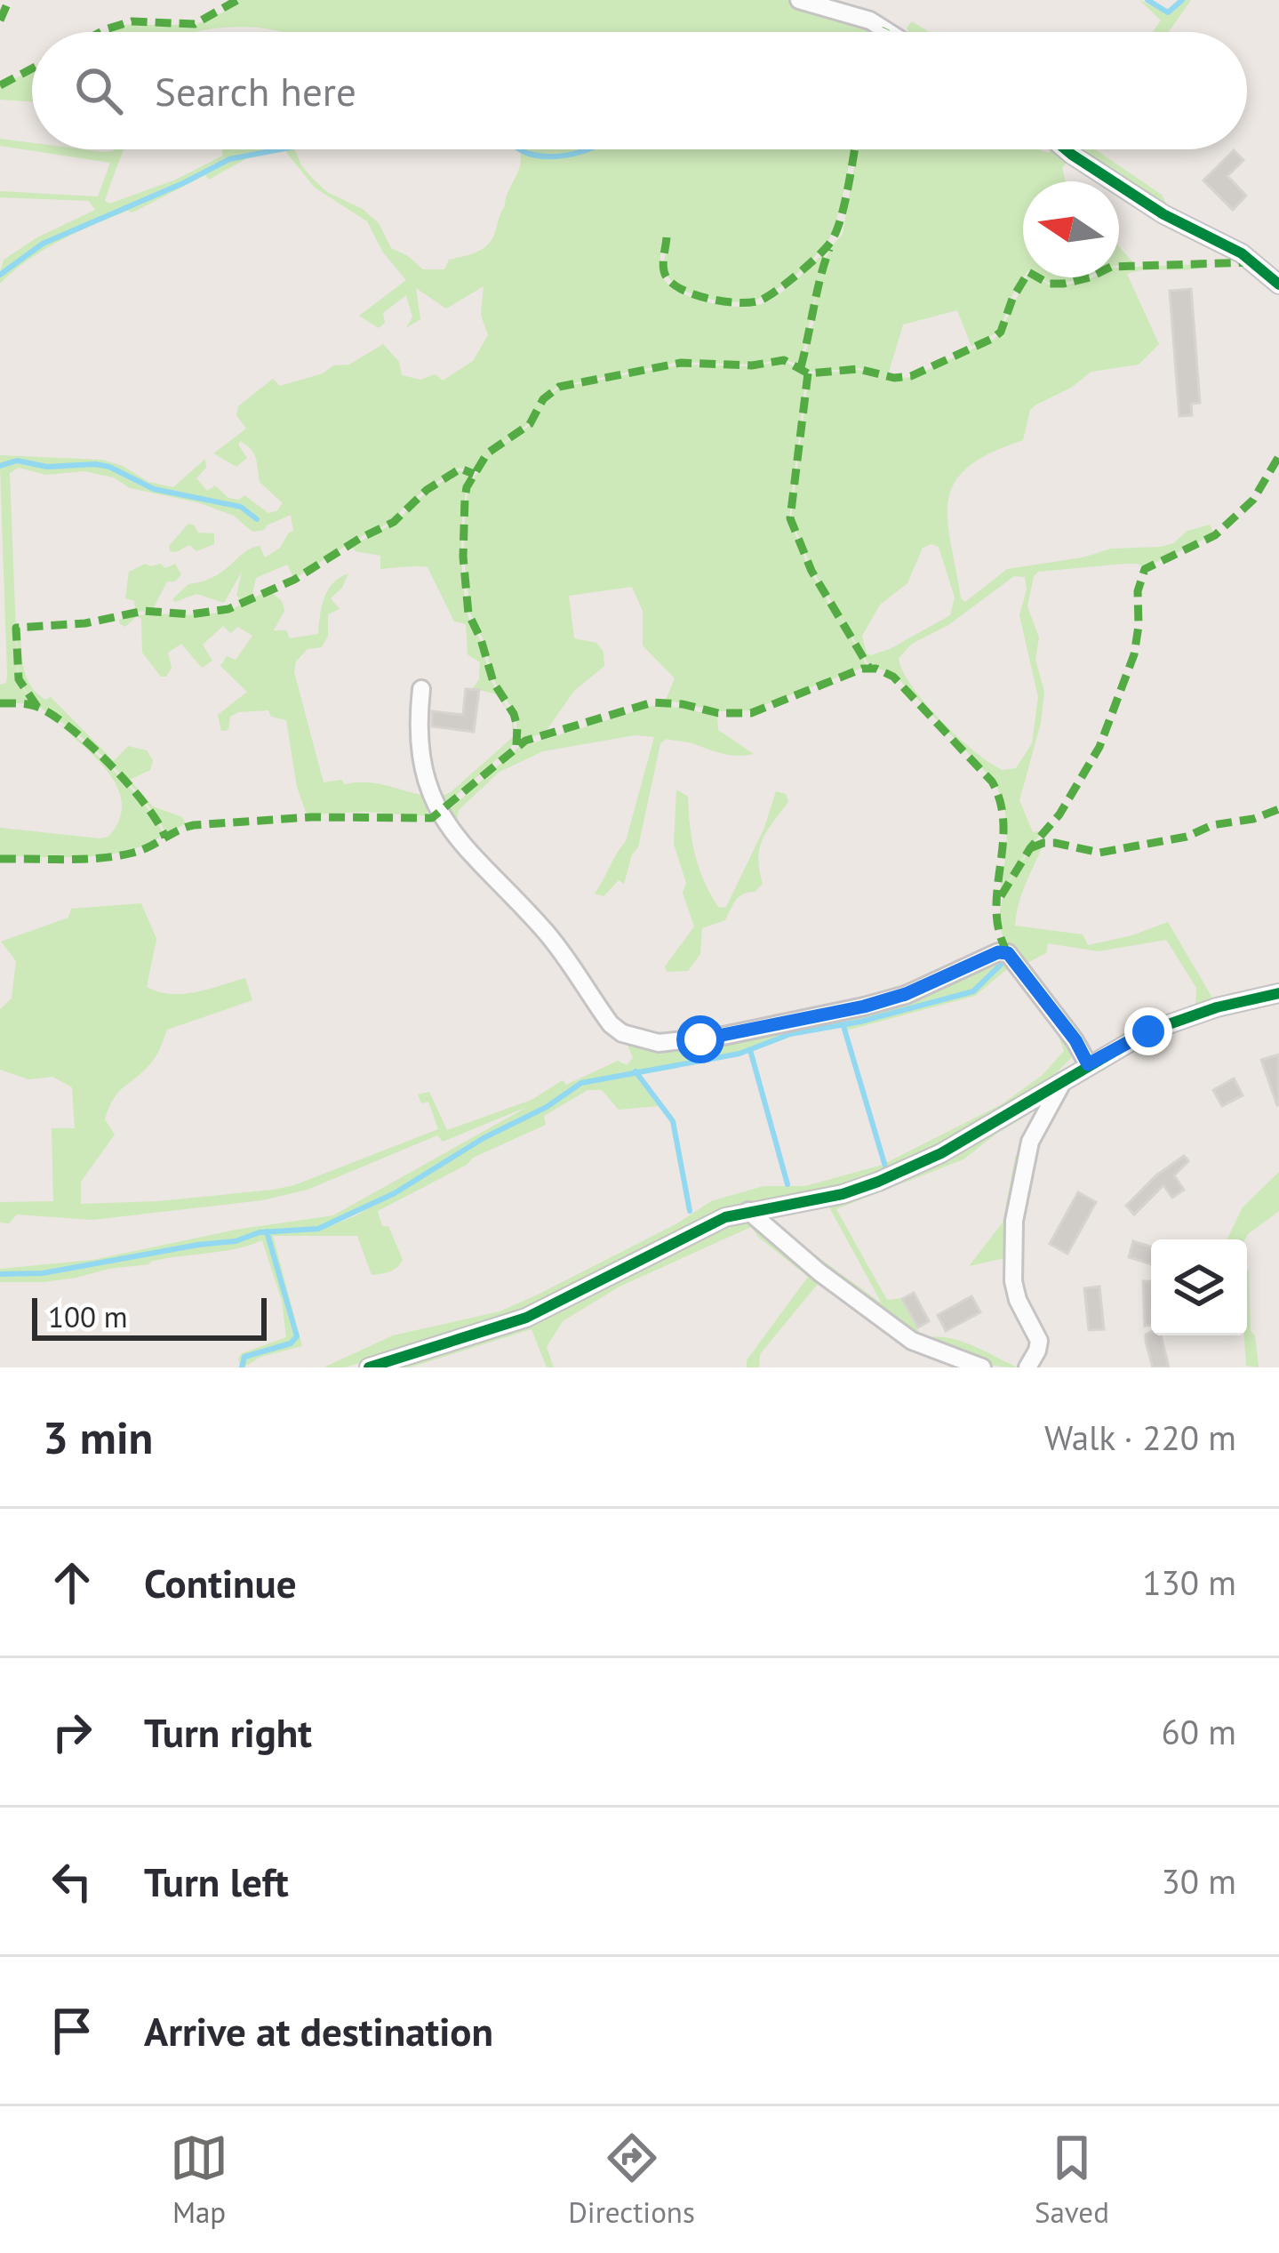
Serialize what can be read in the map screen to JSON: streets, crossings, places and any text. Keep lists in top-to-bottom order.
{
  "scale_bar": "100 m",
  "north": "left",
  "page": {
    "search": "Search here",
    "scale": "100 m",
    "heading": ["3 min", "Walk · 220 m"],
    "list": [
      ["Continue", "130 m"],
      ["Turn right", "60 m"],
      ["Turn left", "30 m"],
      "Arrive at destination"
    ],
    "nav": ["Map", "Directions", "Saved"]
  }
}
